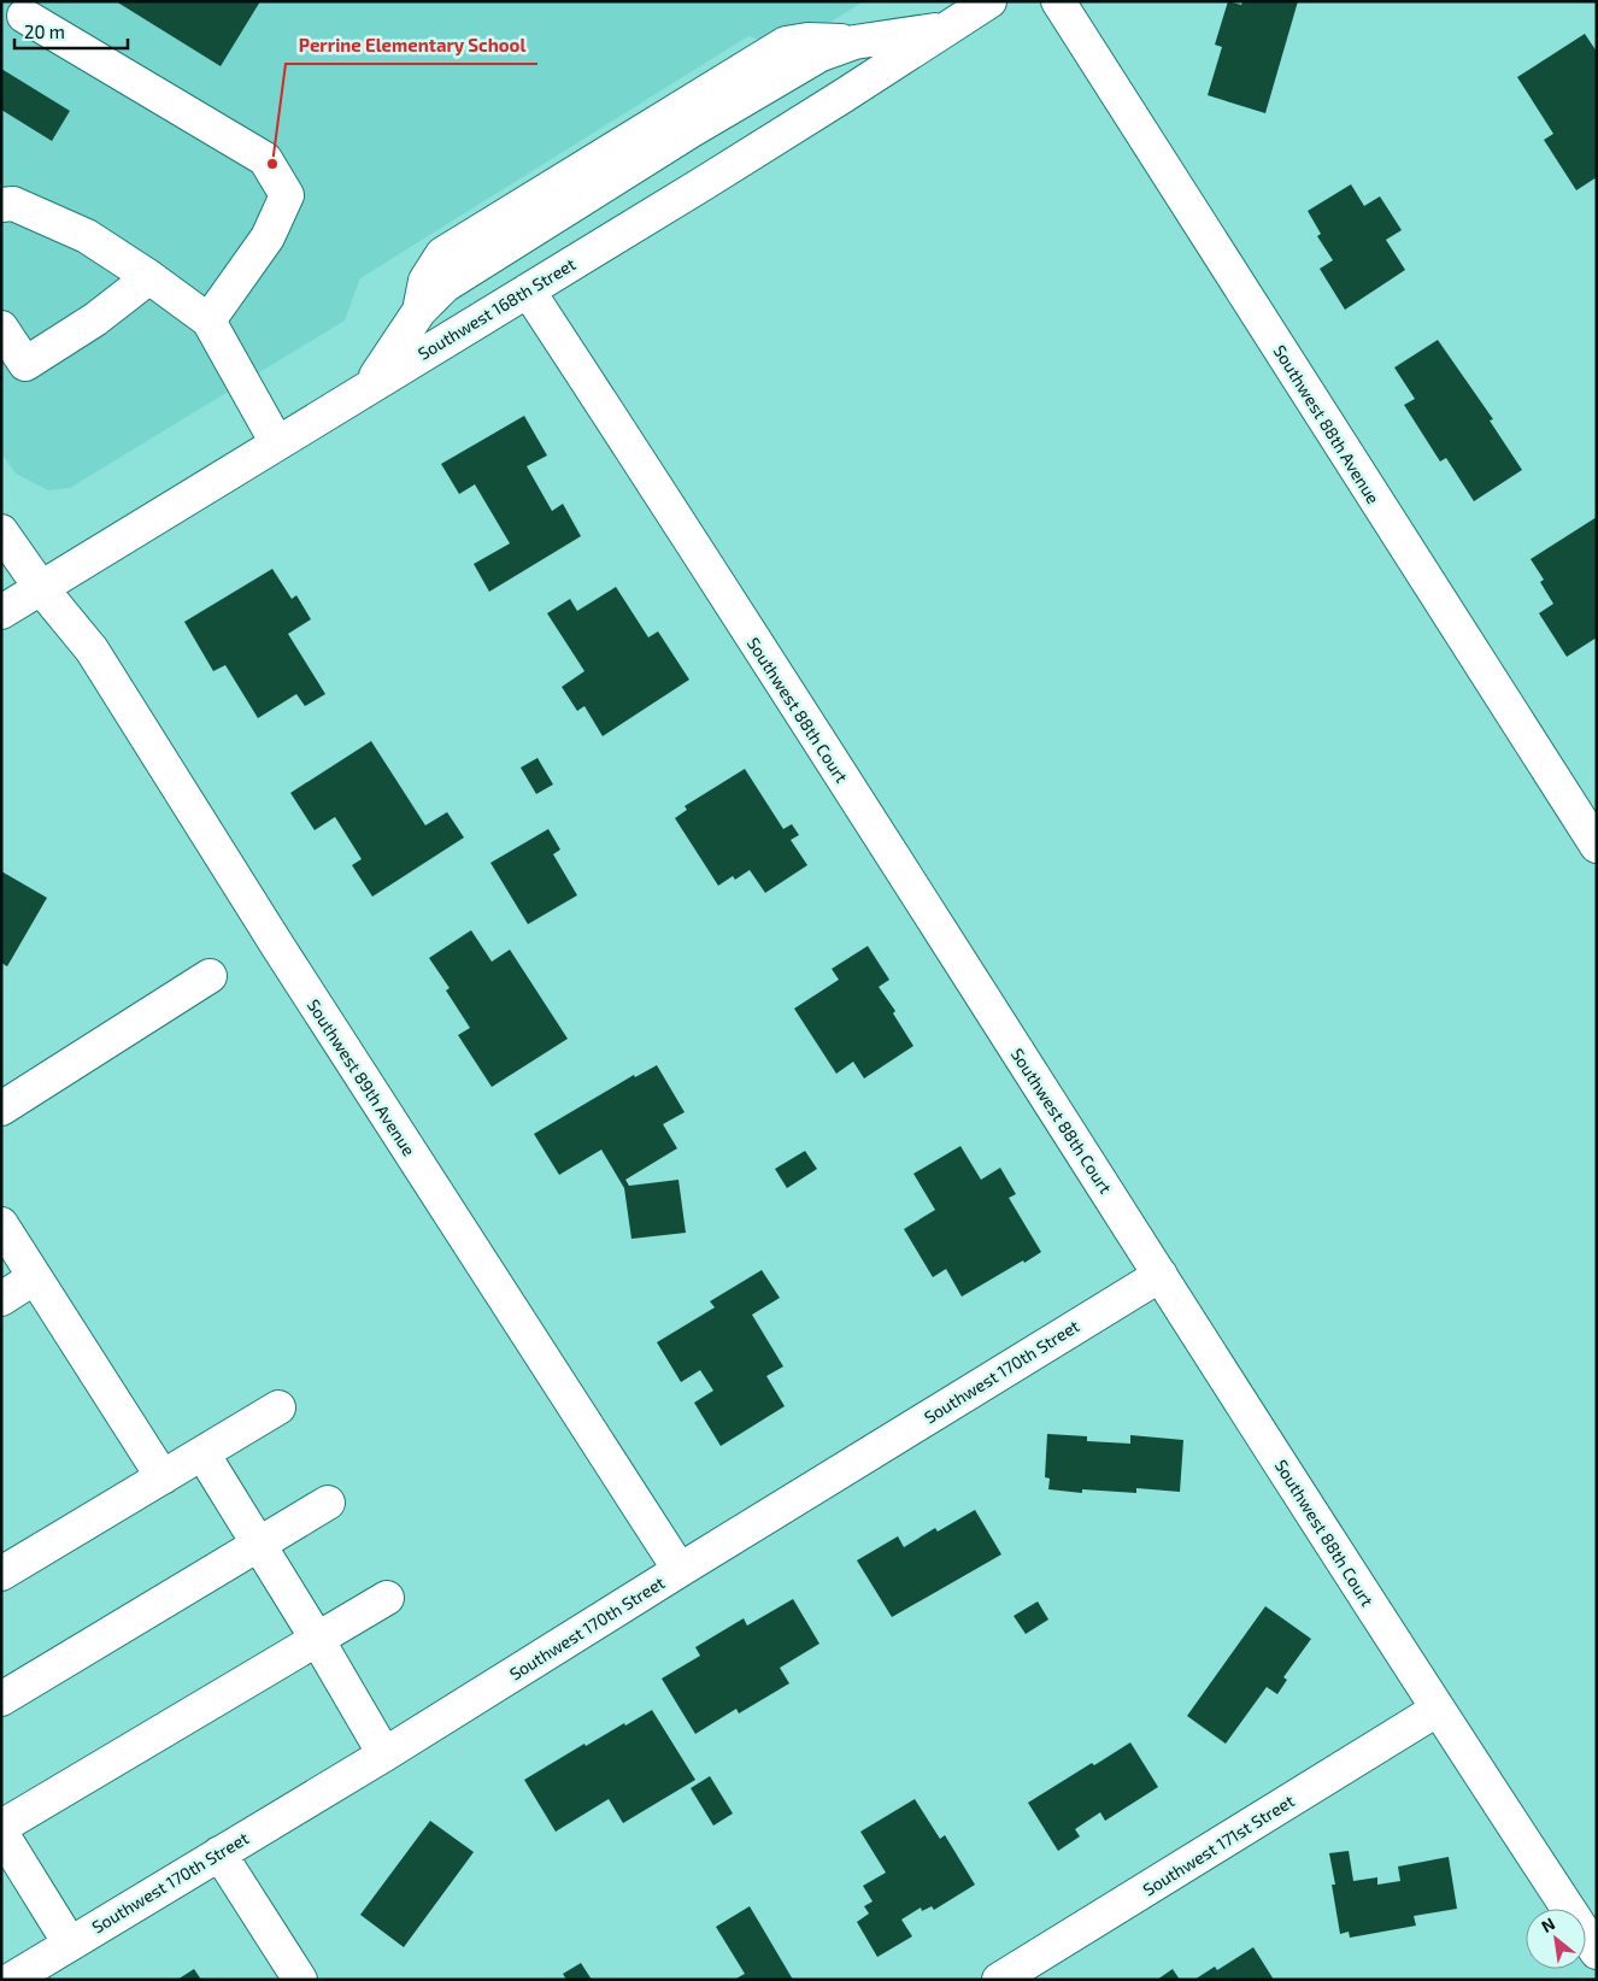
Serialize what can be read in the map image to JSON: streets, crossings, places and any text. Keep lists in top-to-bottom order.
{
  "streets": {
    "street": [
      "Southwest 168th Street",
      "Southwest 88th Avenue",
      "Southwest 88th Court",
      "Southwest 89th Avenue",
      "Southwest 170th Street",
      "Southwest 171st Street"
    ]
  },
  "crossings": [
    ["Southwest 168th Street", "Southwest 88th Court"],
    ["Southwest 168th Street", "Southwest 89th Avenue"],
    ["Southwest 88th Court", "Southwest 170th Street"],
    ["Southwest 88th Court", "Southwest 171st Street"],
    ["Southwest 89th Avenue", "Southwest 170th Street"]
  ],
  "places": ["Perrine Elementary School"],
  "scale_bar": "20 m",
  "north": "top left"
}
